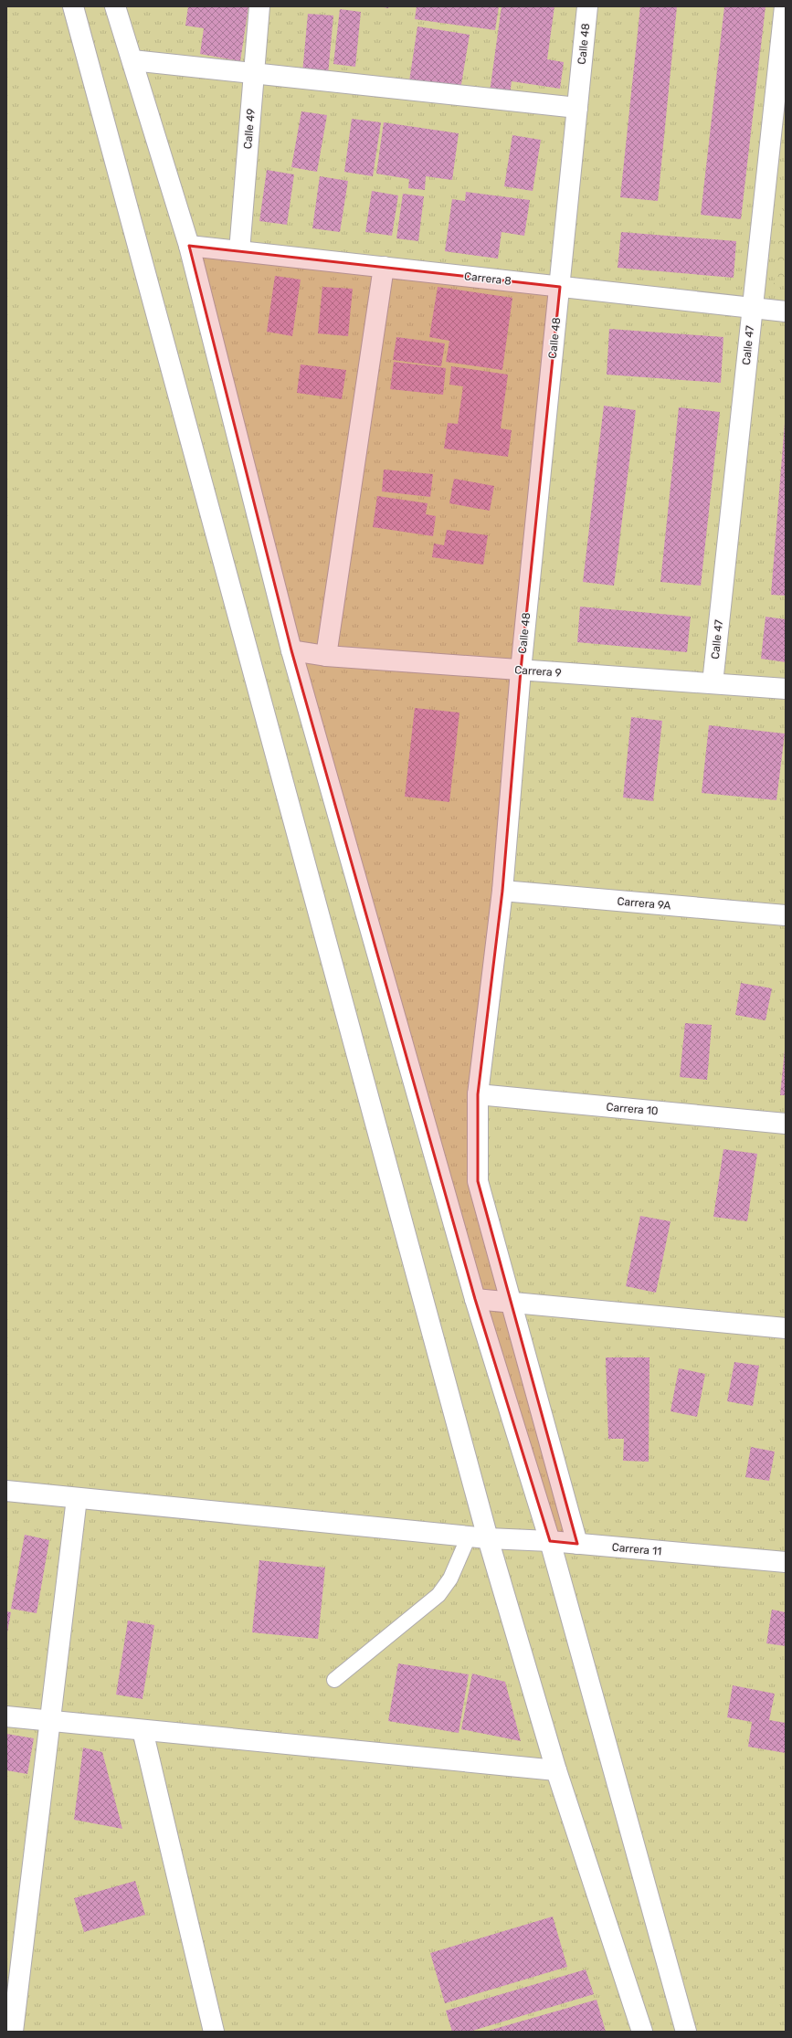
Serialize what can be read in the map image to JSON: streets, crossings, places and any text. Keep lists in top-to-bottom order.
{
  "streets": {
    "street": [
      "Calle 48",
      "Calle 49",
      "Carrera 8",
      "Calle 47",
      "Carrera 9",
      "Carrera 9A",
      "Carrera 10",
      "Carrera 11"
    ]
  },
  "crossings": [
    ["Calle 48", "Carrera 8"],
    ["Calle 48", "Carrera 9"],
    ["Calle 48", "Carrera 9A"],
    ["Calle 48", "Carrera 10"],
    ["Calle 48", "Carrera 11"],
    ["Calle 49", "Carrera 8"],
    ["Carrera 8", "Calle 47"],
    ["Calle 47", "Carrera 9"]
  ]
}
